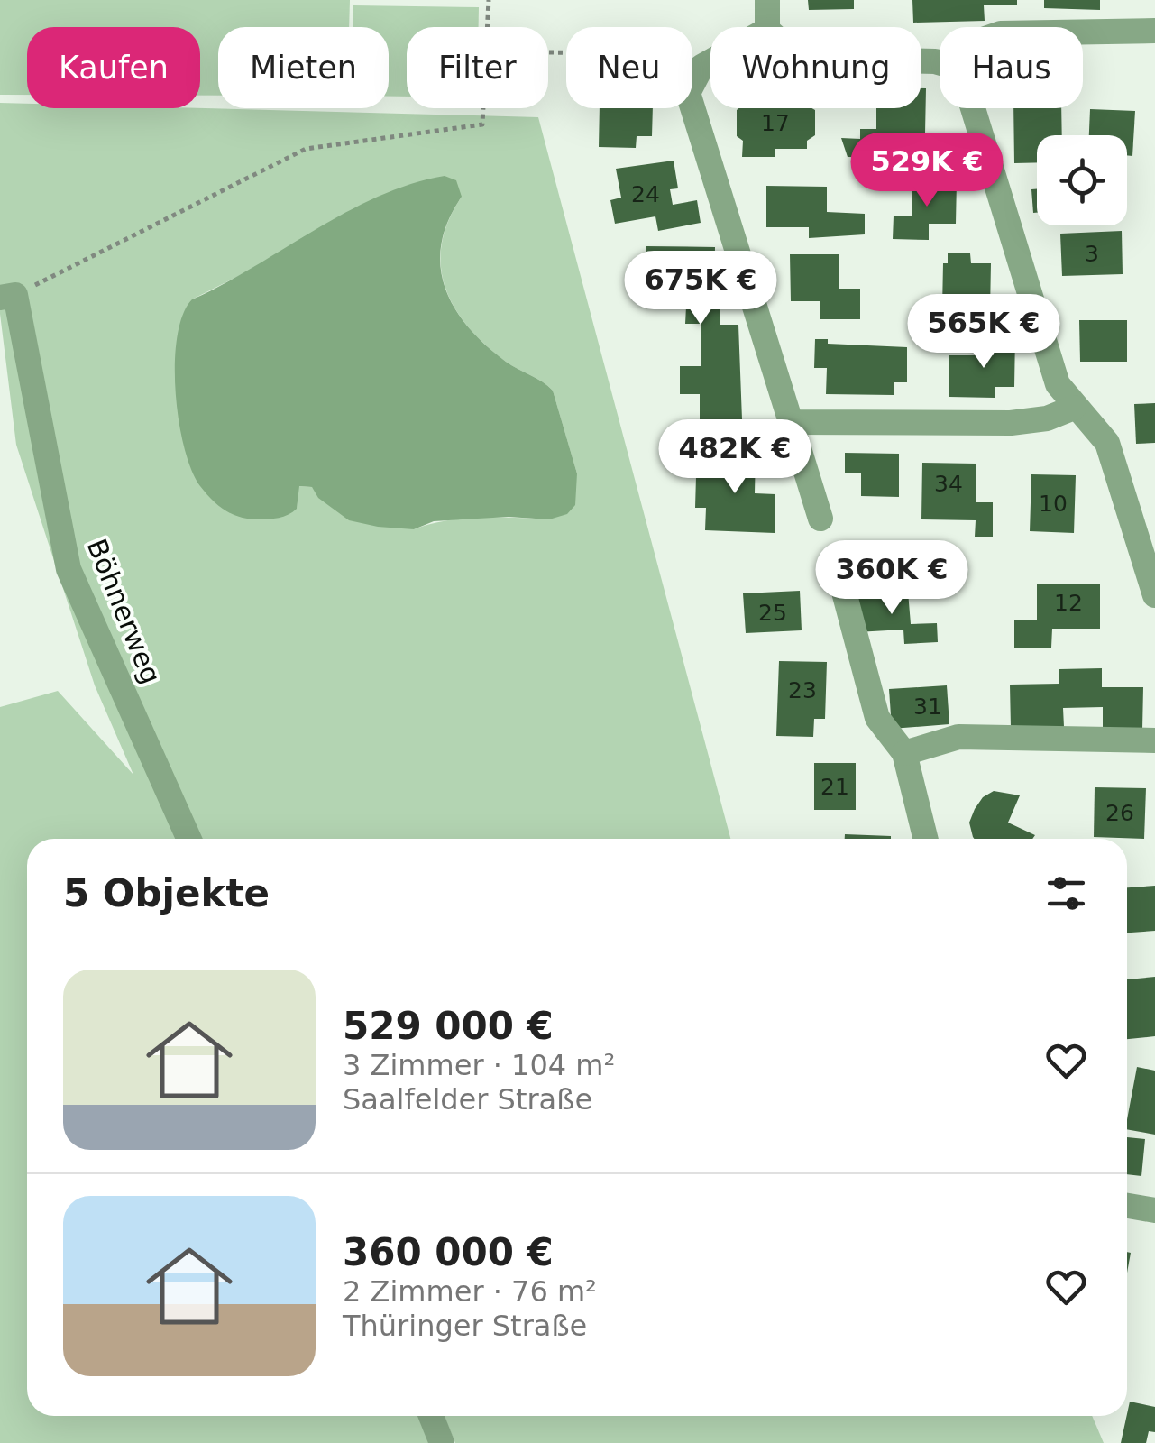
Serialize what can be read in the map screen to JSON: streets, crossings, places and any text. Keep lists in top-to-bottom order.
{
  "streets": {
    "street": ["Böhnerweg"]
  },
  "house_numbers": [
    "17",
    "24",
    "3",
    "34",
    "10",
    "12",
    "25",
    "23",
    "31",
    "21",
    "26"
  ],
  "page": {
    "chip": [
      "Kaufen",
      "Mieten",
      "Filter",
      "Neu",
      "Wohnung",
      "Haus"
    ],
    "price": [
      "529K €",
      "675K €",
      "565K €",
      "482K €",
      "360K €"
    ],
    "heading": "5 Objekte",
    "list": [
      {
        "name": "529 000 €",
        "note": "3 Zimmer · 104 m² · Saalfelder Straße"
      },
      {
        "name": "360 000 €",
        "note": "2 Zimmer · 76 m² · Thüringer Straße"
      }
    ]
  }
}
